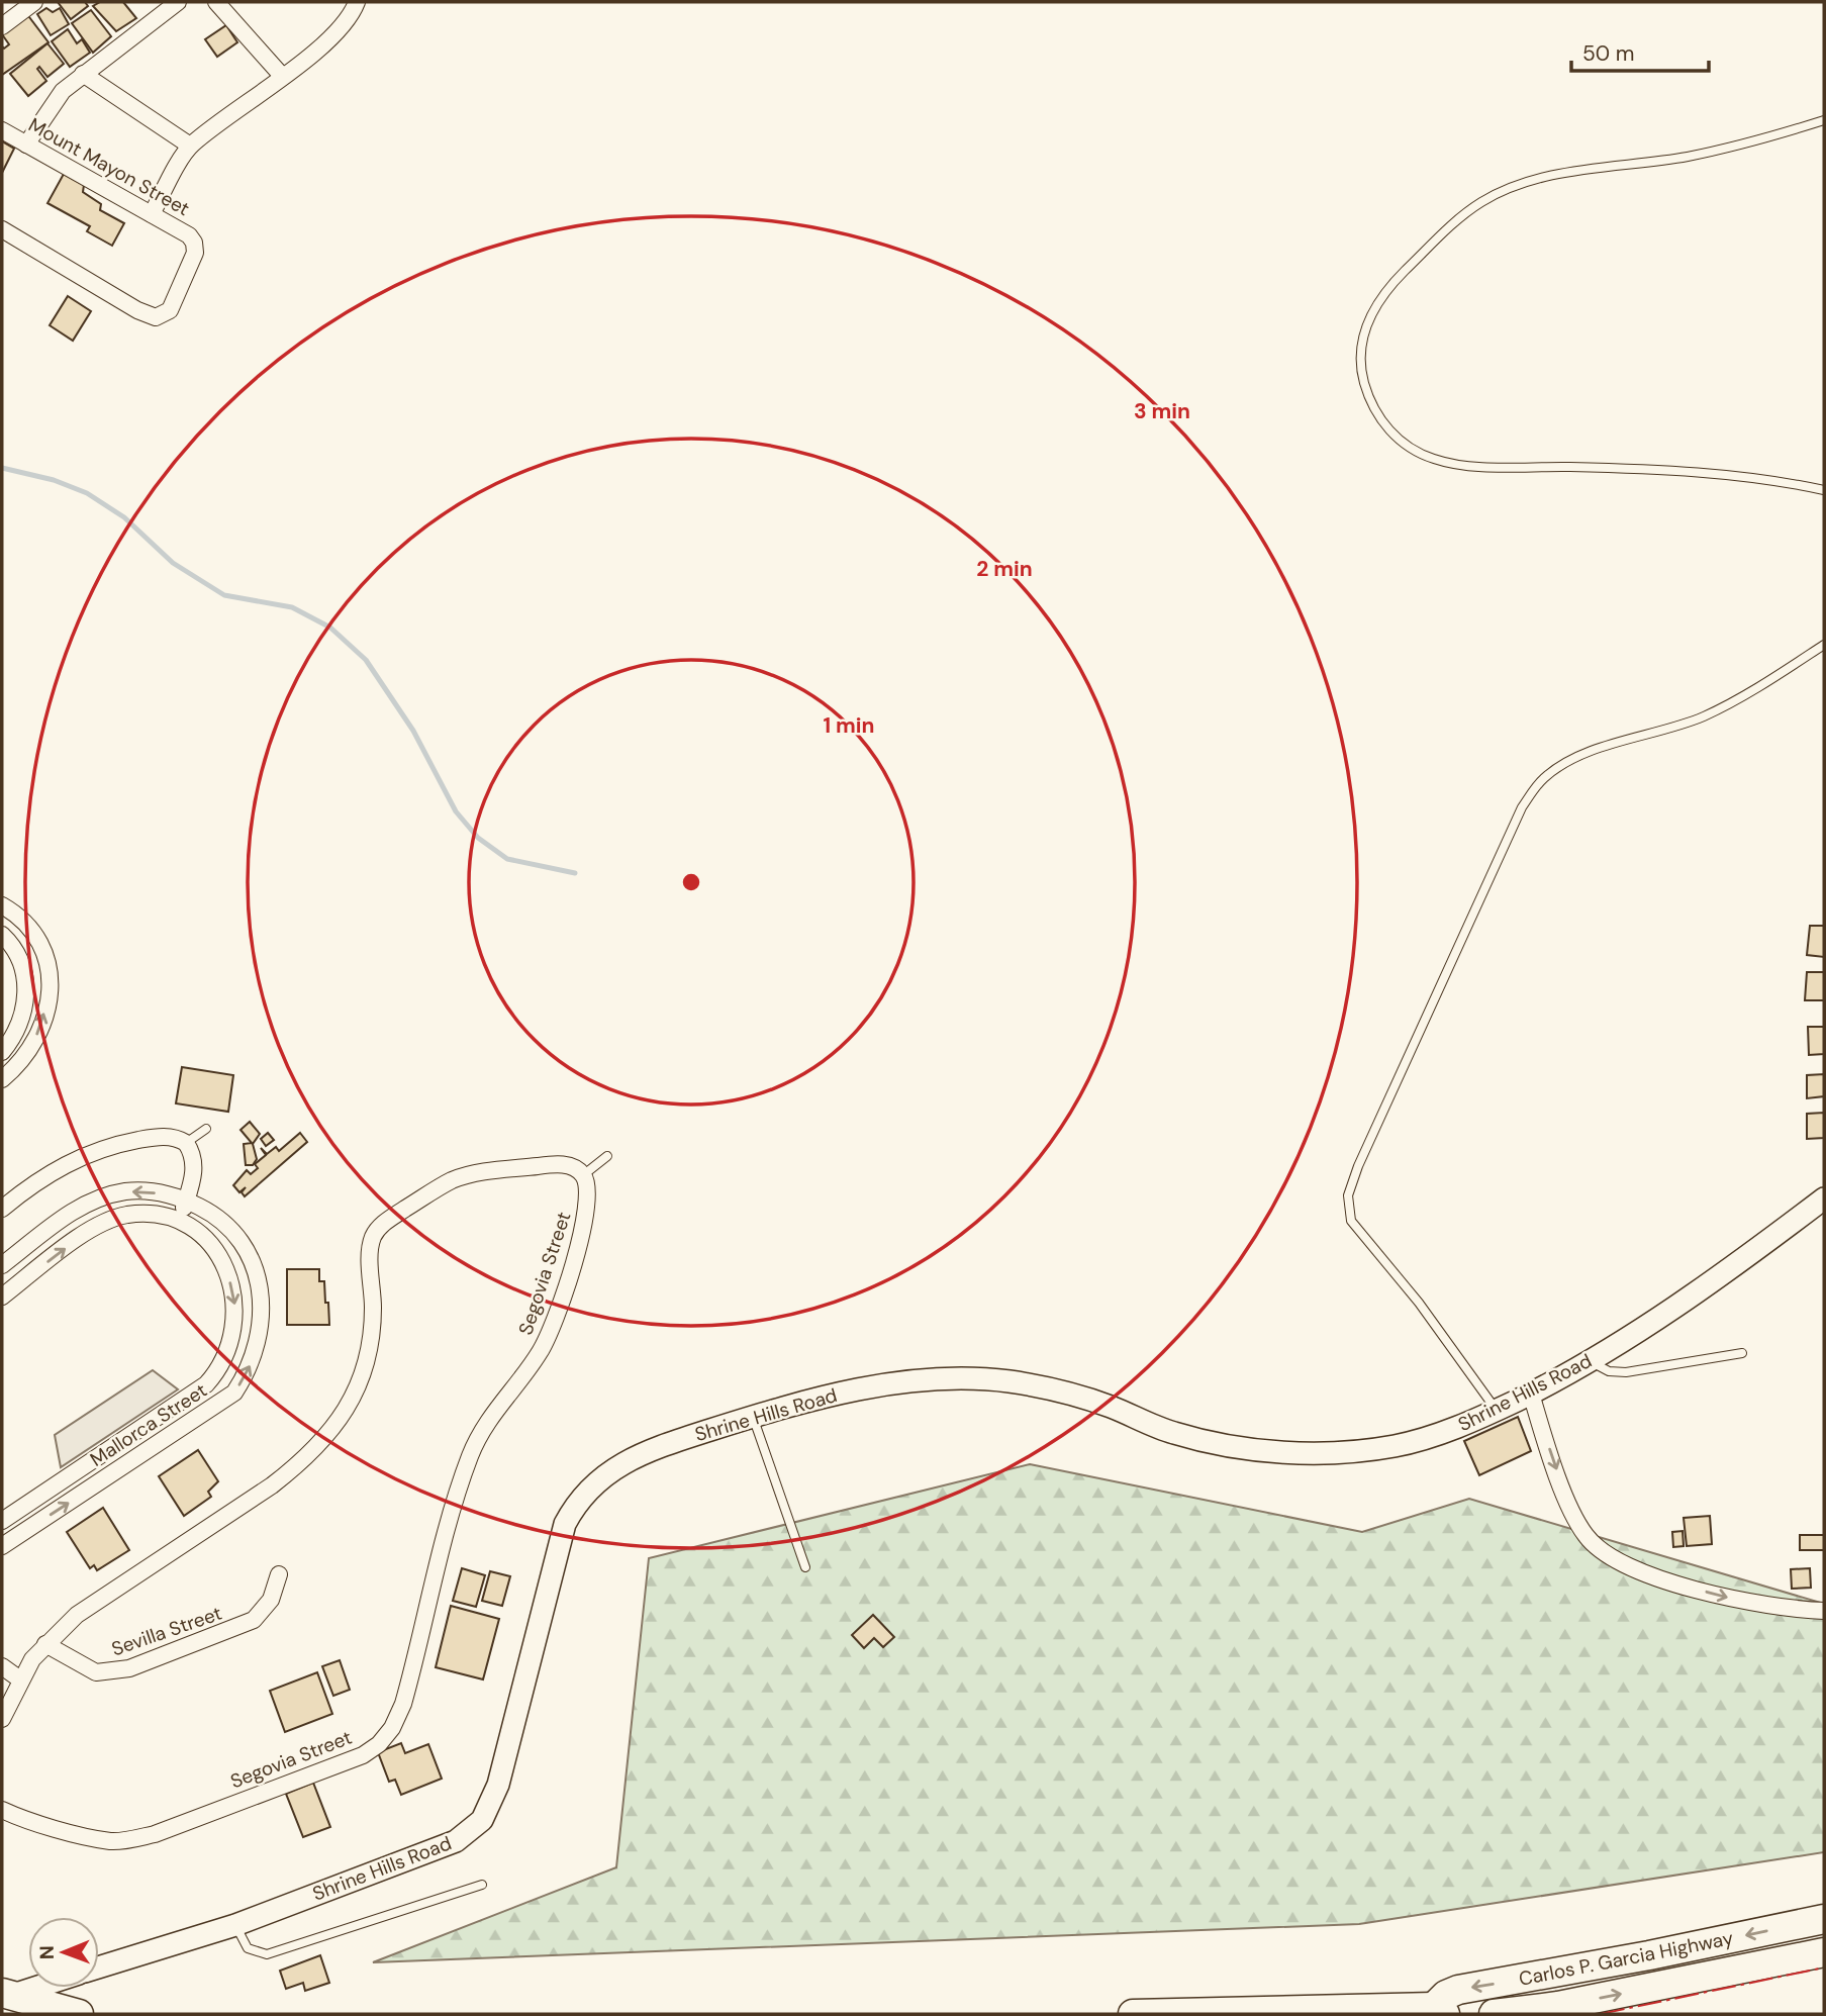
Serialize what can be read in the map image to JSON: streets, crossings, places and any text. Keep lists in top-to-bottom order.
{
  "streets": {
    "highway": ["Carlos P. Garcia Highway"],
    "street": [
      "Mount Mayon Street",
      "Segovia Street",
      "Shrine Hills Road",
      "Mallorca Street",
      "Sevilla Street"
    ]
  },
  "scale_bar": "50 m",
  "north": "left",
  "rings": ["3 min", "2 min", "1 min"]
}
